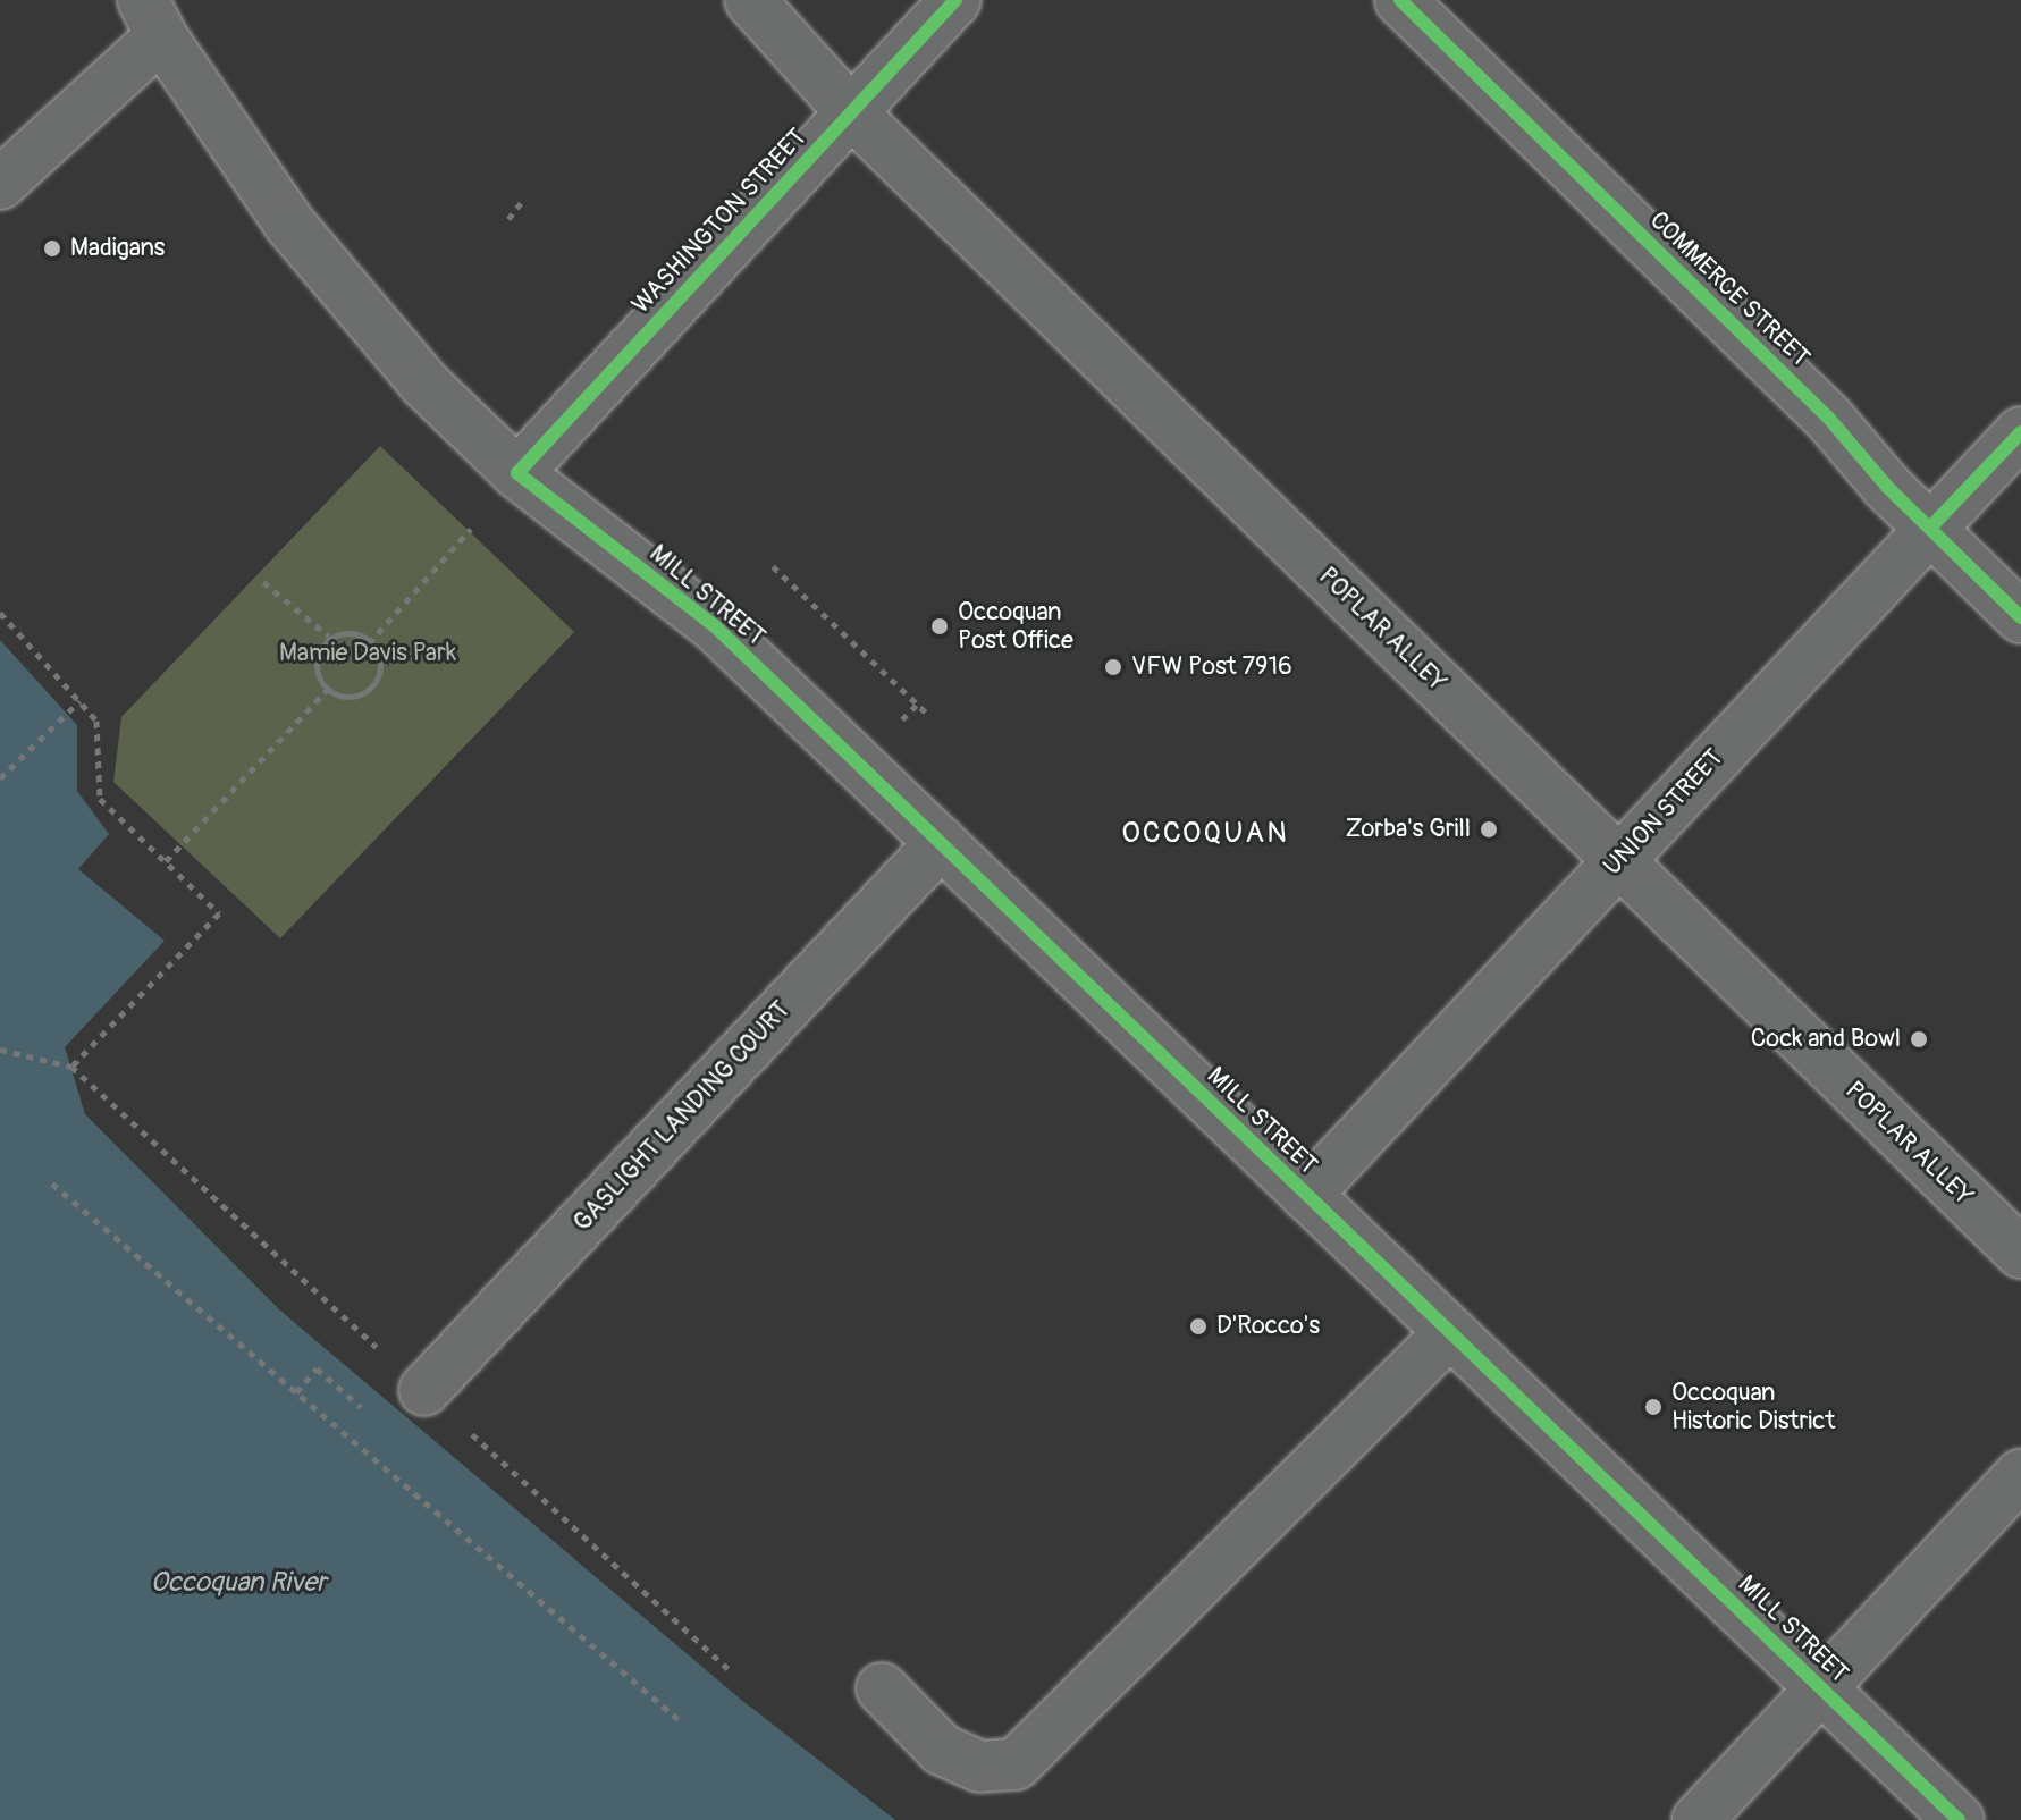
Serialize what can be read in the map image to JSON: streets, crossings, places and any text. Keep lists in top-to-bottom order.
{
  "streets": {
    "street": [
      "WASHINGTON STREET",
      "COMMERCE STREET",
      "MILL STREET",
      "POPLAR ALLEY",
      "UNION STREET",
      "GASLIGHT LANDING COURT"
    ]
  },
  "crossings": [
    ["WASHINGTON STREET", "MILL STREET"],
    ["WASHINGTON STREET", "POPLAR ALLEY"],
    ["COMMERCE STREET", "UNION STREET"],
    ["MILL STREET", "UNION STREET"],
    ["MILL STREET", "GASLIGHT LANDING COURT"],
    ["POPLAR ALLEY", "UNION STREET"]
  ],
  "districts": ["OCCOQUAN"],
  "water": ["Occoquan River"],
  "parks": ["Mamie Davis Park"],
  "places": [
    "Madigans",
    "Occoquan Post Office",
    "VFW Post 7916",
    "Zorba's Grill",
    "Cock and Bowl",
    "D'Rocco's",
    "Occoquan Historic District"
  ]
}
